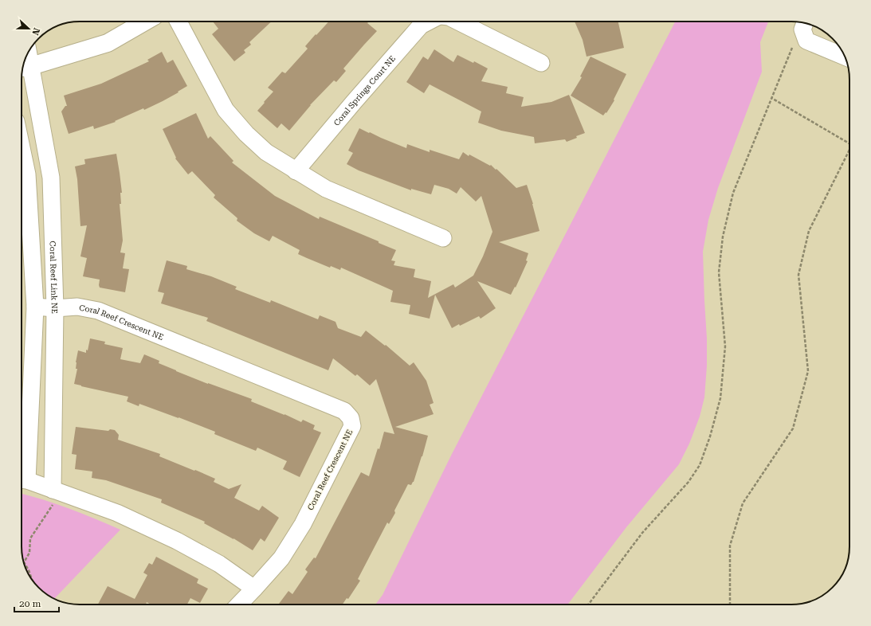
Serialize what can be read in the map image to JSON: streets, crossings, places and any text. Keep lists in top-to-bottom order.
{
  "streets": {
    "street": ["Coral Springs Court NE", "Coral Reef Link NE", "Coral Reef Crescent NE"]
  },
  "crossings": [
    ["Coral Reef Link NE", "Coral Reef Crescent NE"]
  ],
  "scale_bar": "20 m",
  "north": "right"
}
